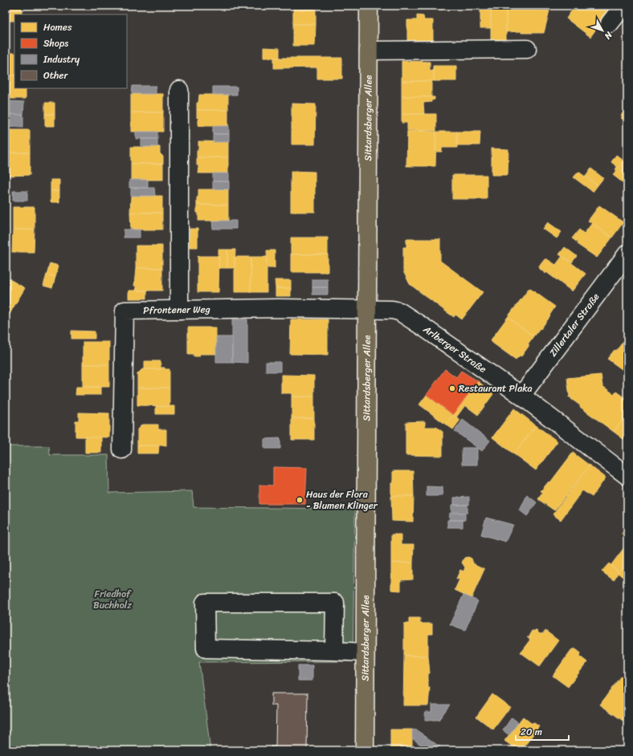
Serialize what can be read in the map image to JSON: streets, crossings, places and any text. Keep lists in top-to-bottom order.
{
  "streets": {
    "main road": ["Sittardsberger Allee"],
    "street": ["Pfrontener Weg", "Zillertaler Straße", "Arlberger Straße"]
  },
  "crossings": [
    ["Sittardsberger Allee", "Pfrontener Weg"],
    ["Sittardsberger Allee", "Arlberger Straße"],
    ["Pfrontener Weg", "Arlberger Straße"],
    ["Zillertaler Straße", "Arlberger Straße"]
  ],
  "parks": ["Friedhof Buchholz"],
  "places": ["Restaurant Plaka", "Haus der Flora - Blumen Klinger"],
  "legend": [
    "Homes",
    "Shops",
    "Industry",
    "Other"
  ],
  "scale_bar": "20 m",
  "north": "bottom right"
}
